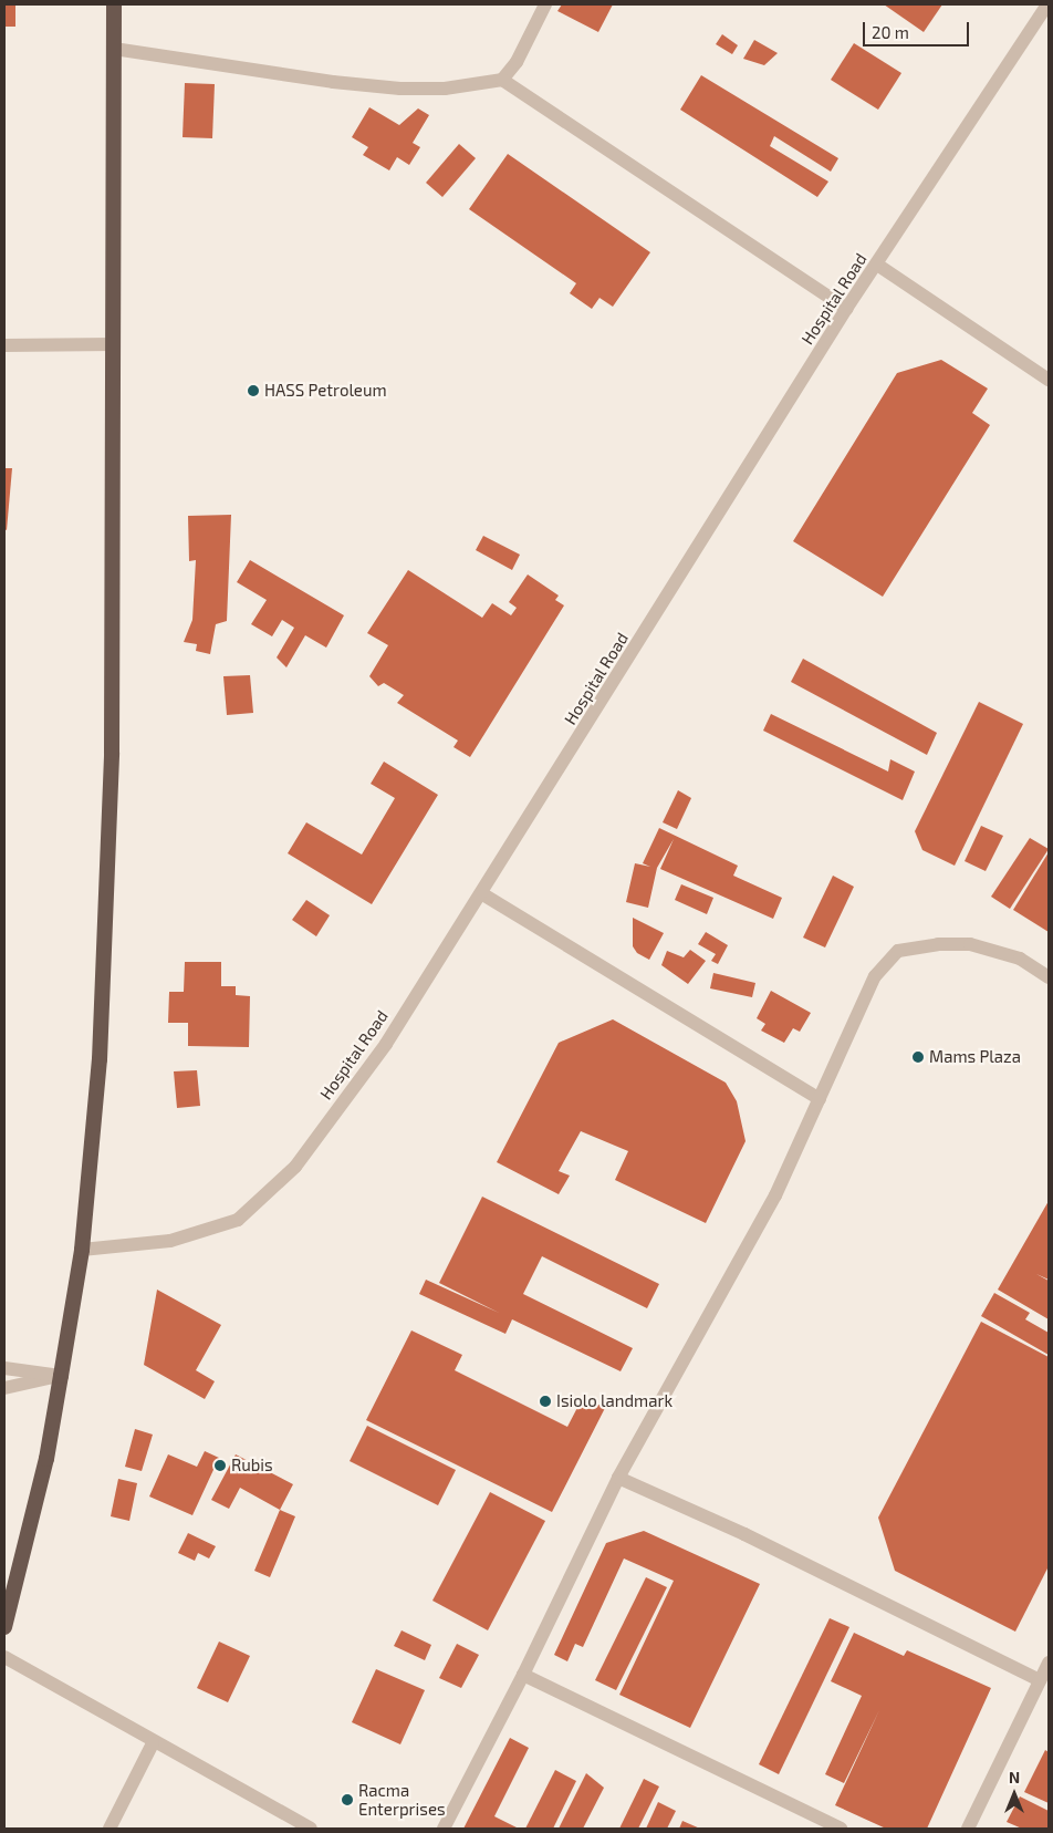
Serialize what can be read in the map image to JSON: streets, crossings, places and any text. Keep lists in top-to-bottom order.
{
  "streets": {
    "street": ["Hospital Road"]
  },
  "places": [
    "HASS Petroleum",
    "Mams Plaza",
    "Isiolo landmark",
    "Rubis",
    "Racma Enterprises"
  ],
  "scale_bar": "20 m",
  "north": "top"
}
